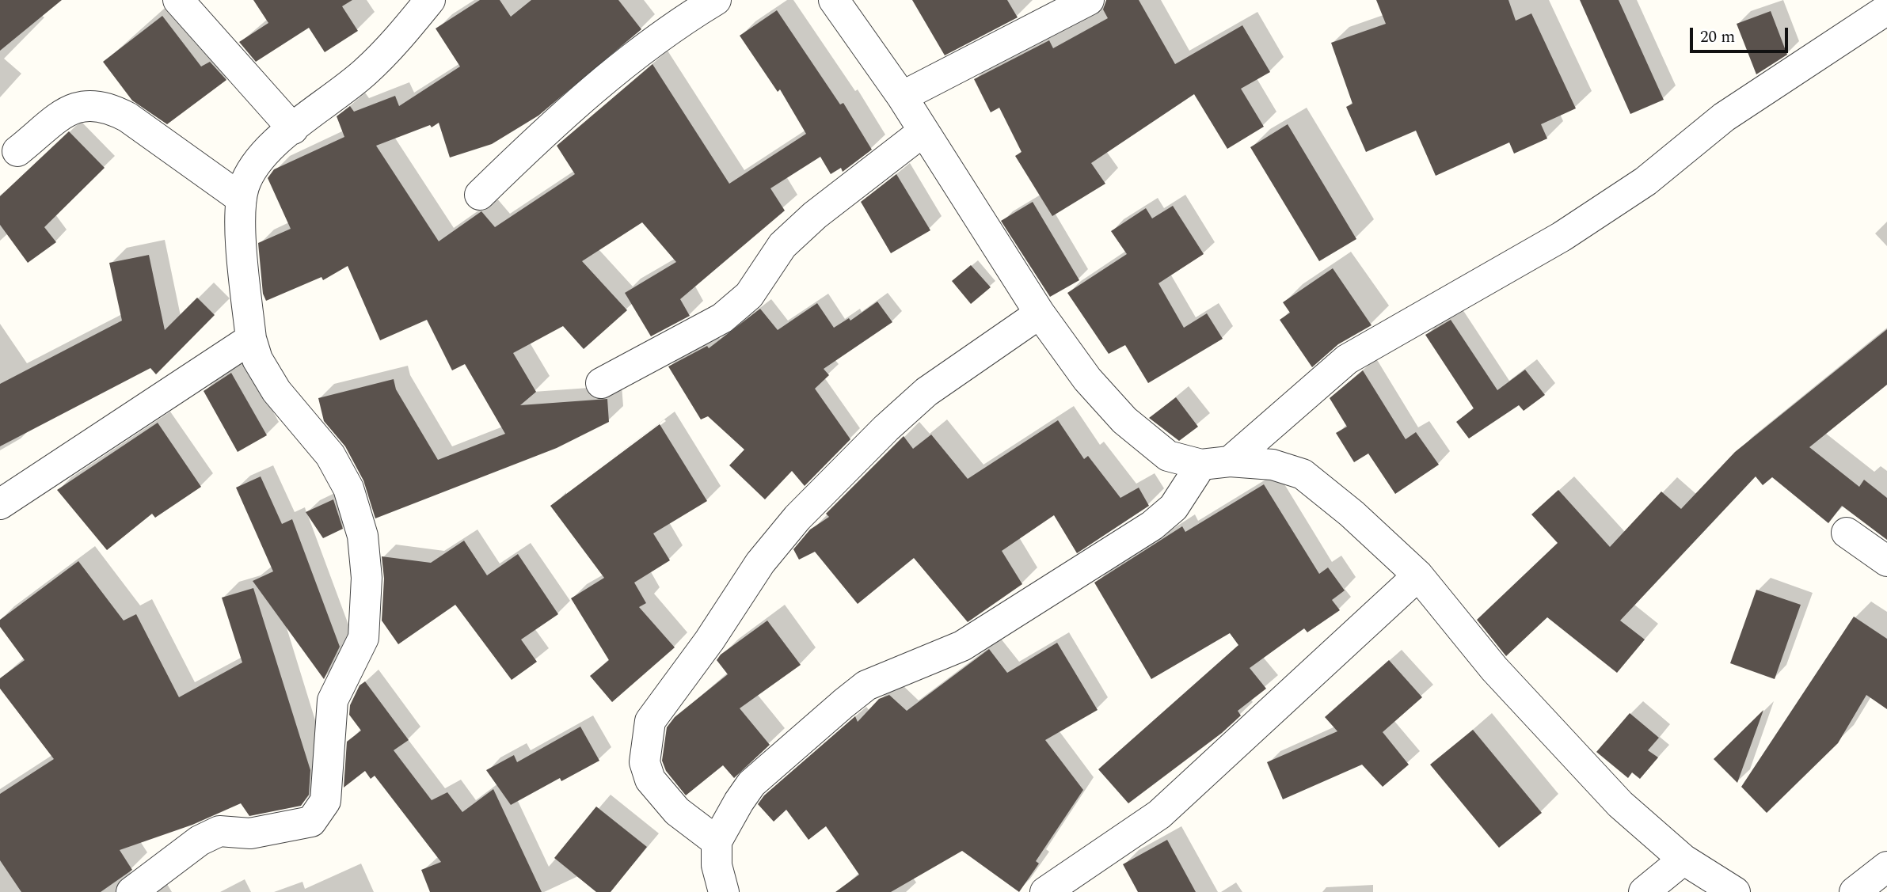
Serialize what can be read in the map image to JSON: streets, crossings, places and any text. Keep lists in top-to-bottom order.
{
  "scale_bar": "20 m"
}
